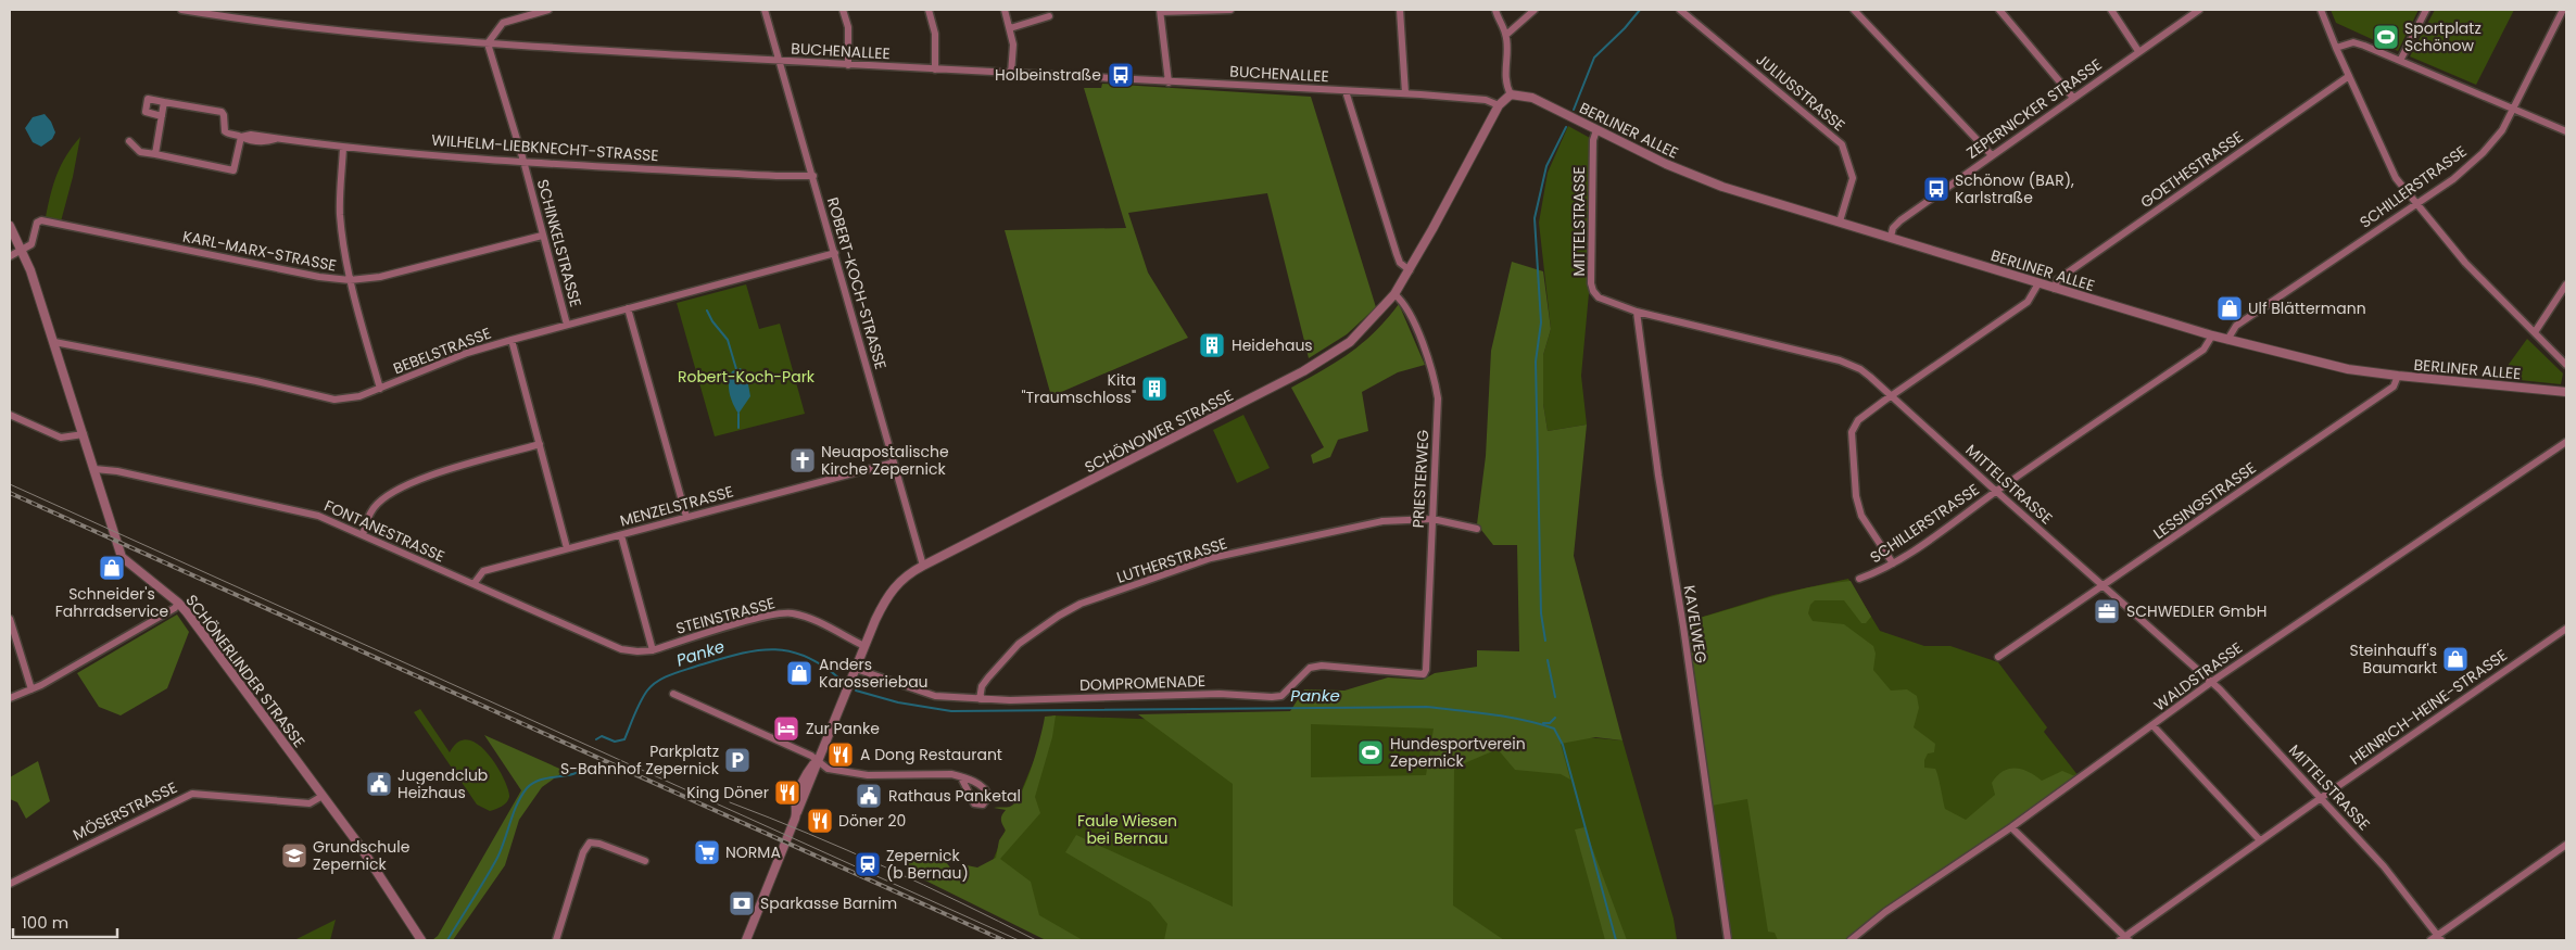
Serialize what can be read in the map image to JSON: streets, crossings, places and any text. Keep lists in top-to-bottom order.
{
  "streets": {
    "street": [
      "BUCHENALLEE",
      "JULIUSSTRASSE",
      "ZEPERNICKER STRASSE",
      "BERLINER ALLEE",
      "WILHELM-LIEBKNECHT-STRASSE",
      "GOETHESTRASSE",
      "SCHILLERSTRASSE",
      "MITTELSTRASSE",
      "SCHINKELSTRASSE",
      "KARL-MARX-STRASSE",
      "ROBERT-KOCH-STRASSE",
      "BEBELSTRASSE",
      "SCHÖNOWER STRASSE",
      "PRIESTERWEG",
      "LESSINGSTRASSE",
      "MENZELSTRASSE",
      "FONTANESTRASSE",
      "LUTHERSTRASSE",
      "STEINSTRASSE",
      "KAVELWEG",
      "SCHÖNERLINDER STRASSE",
      "WALDSTRASSE",
      "DOMPROMENADE",
      "HEINRICH-HEINE-STRASSE",
      "MÖSERSTRASSE"
    ]
  },
  "crossings": [
    ["BUCHENALLEE", "BERLINER ALLEE"],
    ["BUCHENALLEE", "SCHINKELSTRASSE"],
    ["BUCHENALLEE", "ROBERT-KOCH-STRASSE"],
    ["BUCHENALLEE", "SCHÖNOWER STRASSE"],
    ["JULIUSSTRASSE", "BERLINER ALLEE"],
    ["ZEPERNICKER STRASSE", "BERLINER ALLEE"],
    ["BERLINER ALLEE", "GOETHESTRASSE"],
    ["BERLINER ALLEE", "SCHILLERSTRASSE"],
    ["BERLINER ALLEE", "MITTELSTRASSE"],
    ["BERLINER ALLEE", "LESSINGSTRASSE"],
    ["WILHELM-LIEBKNECHT-STRASSE", "SCHINKELSTRASSE"],
    ["WILHELM-LIEBKNECHT-STRASSE", "ROBERT-KOCH-STRASSE"],
    ["SCHILLERSTRASSE", "MITTELSTRASSE"],
    ["MITTELSTRASSE", "LESSINGSTRASSE"],
    ["MITTELSTRASSE", "KAVELWEG"],
    ["MITTELSTRASSE", "WALDSTRASSE"],
    ["MITTELSTRASSE", "HEINRICH-HEINE-STRASSE"],
    ["SCHINKELSTRASSE", "KARL-MARX-STRASSE"],
    ["SCHINKELSTRASSE", "BEBELSTRASSE"],
    ["KARL-MARX-STRASSE", "SCHÖNERLINDER STRASSE"],
    ["ROBERT-KOCH-STRASSE", "BEBELSTRASSE"],
    ["ROBERT-KOCH-STRASSE", "SCHÖNOWER STRASSE"],
    ["ROBERT-KOCH-STRASSE", "MENZELSTRASSE"],
    ["BEBELSTRASSE", "SCHÖNERLINDER STRASSE"],
    ["SCHÖNOWER STRASSE", "PRIESTERWEG"],
    ["SCHÖNOWER STRASSE", "STEINSTRASSE"],
    ["SCHÖNOWER STRASSE", "DOMPROMENADE"],
    ["PRIESTERWEG", "LUTHERSTRASSE"],
    ["PRIESTERWEG", "DOMPROMENADE"],
    ["MENZELSTRASSE", "FONTANESTRASSE"],
    ["FONTANESTRASSE", "STEINSTRASSE"],
    ["FONTANESTRASSE", "SCHÖNERLINDER STRASSE"],
    ["LUTHERSTRASSE", "DOMPROMENADE"],
    ["SCHÖNERLINDER STRASSE", "MÖSERSTRASSE"]
  ],
  "water": ["Panke"],
  "parks": ["Robert-Koch-Park", "Faule Wiesen bei Bernau"],
  "places": {
    "sports": ["Sportplatz Schönow", "Hundesportverein Zepernick"],
    "bus stop": ["Holbeinstraße", "Schönow (BAR), Karlstraße"],
    "shop": [
      "Ulf Blättermann",
      "Schneider's Fahrradservice",
      "Steinhauff's Baumarkt",
      "Anders Karosseriebau"
    ],
    "building": ["Heidehaus", "Kita \"Traumschloss\""],
    "church": ["Neuapostalische Kirche Zepernick"],
    "office": ["SCHWEDLER GmbH"],
    "hotel": ["Zur Panke"],
    "restaurant": ["A Dong Restaurant", "King Döner", "Döner 20"],
    "parking": ["Parkplatz S-Bahnhof Zepernick"],
    "public building": ["Jugendclub Heizhaus", "Rathaus Panketal"],
    "supermarket": ["NORMA"],
    "school or university": ["Grundschule Zepernick"],
    "station": ["Zepernick (b Bernau)"],
    "bank": ["Sparkasse Barnim"]
  },
  "scale_bar": "100 m"
}
